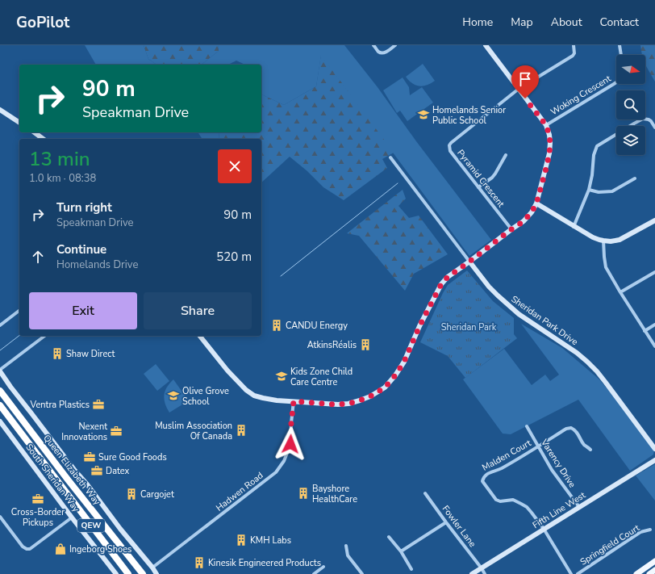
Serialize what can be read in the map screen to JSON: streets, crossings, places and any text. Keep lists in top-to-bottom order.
{
  "streets": {
    "highway": ["Queen Elizabeth Way", "QEW"],
    "street": [
      "Woking Crescent",
      "Pyramid Crescent",
      "Sheridan Park Drive",
      "Malden Court",
      "Varency Drive",
      "South Sheridan Way",
      "Hadwen Road",
      "Fifth Line West",
      "Fowler Lane",
      "Springfield Court"
    ]
  },
  "crossings": [
    ["Malden Court", "Varency Drive"],
    ["Malden Court", "Fifth Line West"],
    ["Varency Drive", "Fifth Line West"],
    ["Fifth Line West", "Fowler Lane"]
  ],
  "parks": ["Sheridan Park"],
  "places": {
    "school or university": ["Homelands Senior Public School", "Kids Zone Child Care Centre", "Olive Grove School"],
    "building": [
      "CANDU Energy",
      "AtkinsRéalis",
      "Shaw Direct",
      "Muslim Association Of Canada",
      "Bayshore HealthCare",
      "Cargojet",
      "KMH Labs",
      "Kinesik Engineered Products"
    ],
    "office": [
      "Ventra Plastics",
      "Nexent Innovations",
      "Sure Good Foods",
      "Datex",
      "Cross-Border Pickups"
    ],
    "shop": ["Ingeborg Shoes"]
  },
  "north": "right",
  "page": {
    "header": "GoPilot",
    "nav": [
      "Home",
      "Map",
      "About",
      "Contact"
    ],
    "turn": ["90 m", "Speakman Drive"],
    "heading": ["13 min", "1.0 km · 08:38"],
    "list": [
      {
        "name": "Turn right",
        "note": "Speakman Drive",
        "value": "90 m"
      },
      {
        "name": "Continue",
        "note": "Homelands Drive",
        "value": "520 m"
      }
    ],
    "buttons": ["Exit", "Share"]
  }
}
